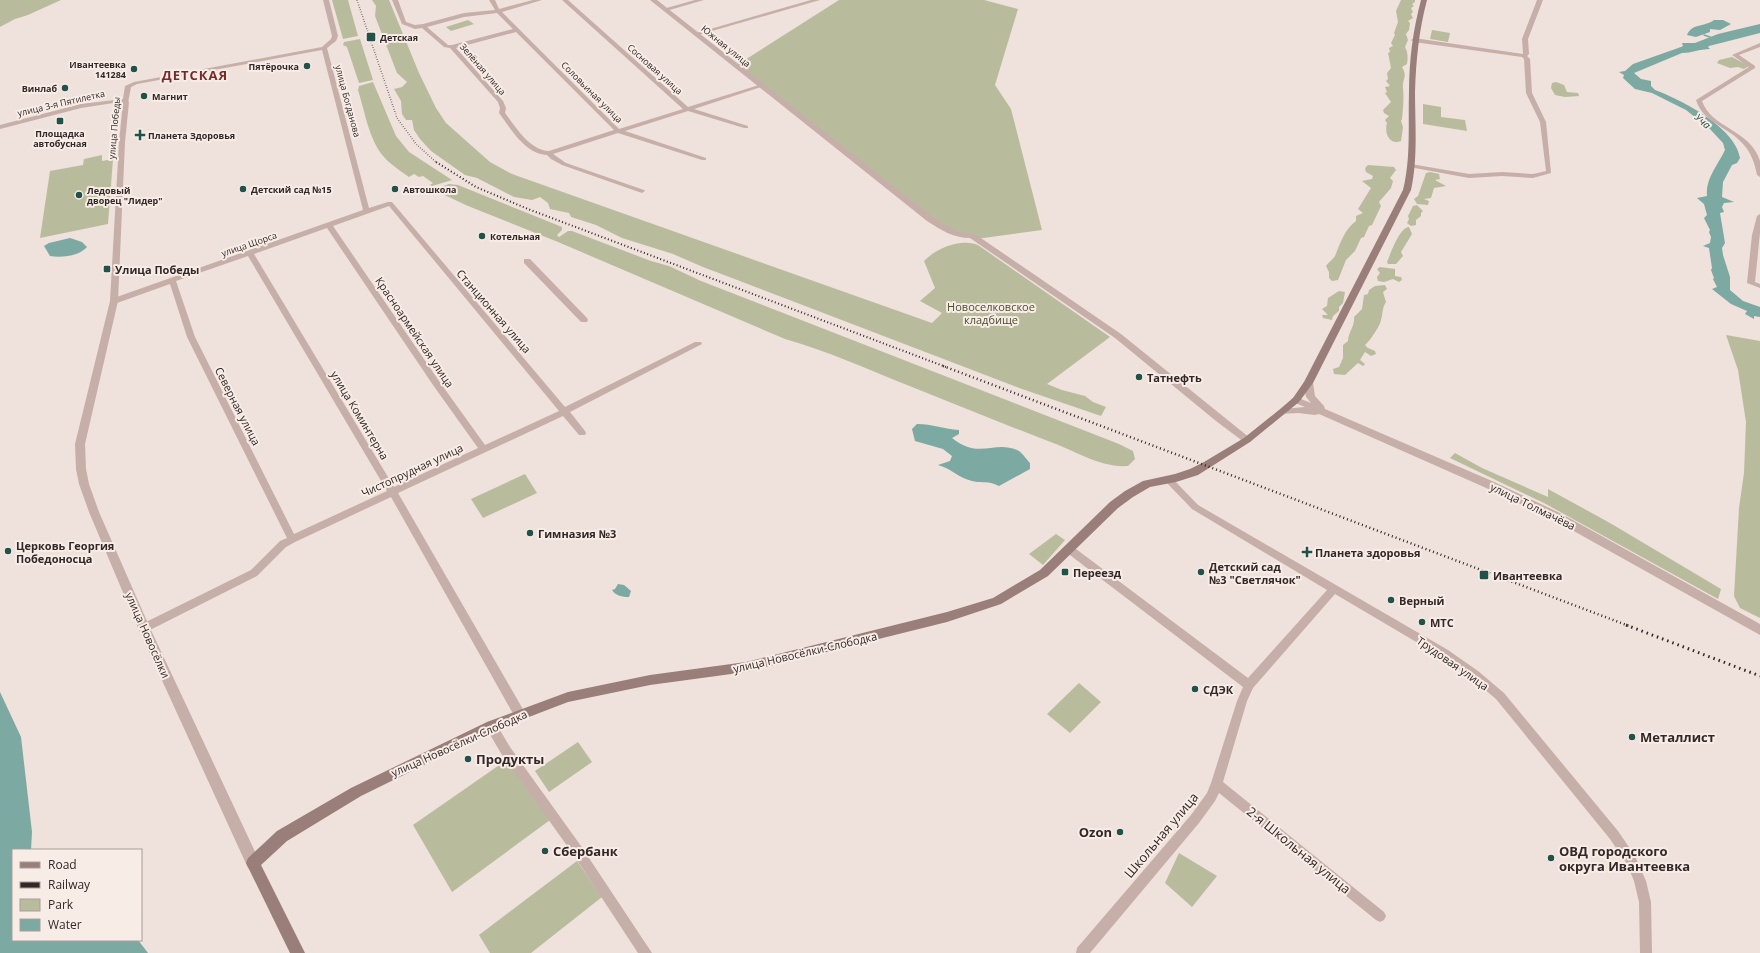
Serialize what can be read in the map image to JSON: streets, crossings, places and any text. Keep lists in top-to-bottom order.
{
  "streets": {
    "main road": ["улица Новосёлки", "улица Новосёлки-Слободка"],
    "street": [
      "Южная улица",
      "Зелёная улица",
      "Сосновая улица",
      "Соловьиная улица",
      "улица Богданова",
      "улица 3-я Пятилетка",
      "улица Победы",
      "улица Щорса",
      "Станционная улица",
      "Красноармейская улица",
      "Северная улица",
      "улица Коминтерна",
      "Чистопрудная улица",
      "улица Толмачёва",
      "Трудовая улица",
      "Школьная улица",
      "2-я Школьная улица"
    ]
  },
  "crossings": [
    ["Южная улица", "улица Новосёлки-Слободка"],
    ["улица Богданова", "улица Победы"],
    ["улица Богданова", "улица Щорса"],
    ["улица 3-я Пятилетка", "улица Победы"],
    ["улица Победы", "улица Щорса"],
    ["улица Победы", "улица Новосёлки"],
    ["улица Щорса", "Станционная улица"],
    ["улица Щорса", "Красноармейская улица"],
    ["улица Щорса", "Северная улица"],
    ["улица Щорса", "улица Коминтерна"],
    ["улица Щорса", "улица Новосёлки"],
    ["Станционная улица", "Чистопрудная улица"],
    ["Красноармейская улица", "Чистопрудная улица"],
    ["Северная улица", "Чистопрудная улица"],
    ["улица Коминтерна", "Чистопрудная улица"],
    ["улица Коминтерна", "улица Новосёлки-Слободка"],
    ["Чистопрудная улица", "улица Новосёлки"],
    ["улица Толмачёва", "улица Новосёлки-Слободка"],
    ["улица Новосёлки", "улица Новосёлки-Слободка"],
    ["улица Новосёлки-Слободка", "Трудовая улица"],
    ["Трудовая улица", "Школьная улица"],
    ["Школьная улица", "2-я Школьная улица"]
  ],
  "districts": ["ДЕТСКАЯ"],
  "water": ["Уча"],
  "parks": ["Новоселковское кладбище"],
  "places": {
    "transit": [
      "Детская",
      "Площадка автобусная",
      "Улица Победы",
      "Переезд",
      "Ивантеевка"
    ],
    "other": [
      "Пятёрочка",
      "Ивантеевка 141284",
      "Винлаб",
      "Магнит",
      "Детский сад №15",
      "Автошкола",
      "Ледовый дворец \"Лидер\"",
      "Котельная",
      "Татнефть",
      "Гимназия №3",
      "Церковь Георгия Победоносца",
      "Детский сад №3 \"Светлячок\"",
      "Верный",
      "МТС",
      "СДЭК",
      "Металлист",
      "Продукты",
      "Ozon",
      "Сбербанк",
      "ОВД городского округа Ивантеевка"
    ],
    "health": ["Планета Здоровья", "Планета здоровья"]
  },
  "legend": [
    "Road",
    "Railway",
    "Park",
    "Water"
  ]
}
